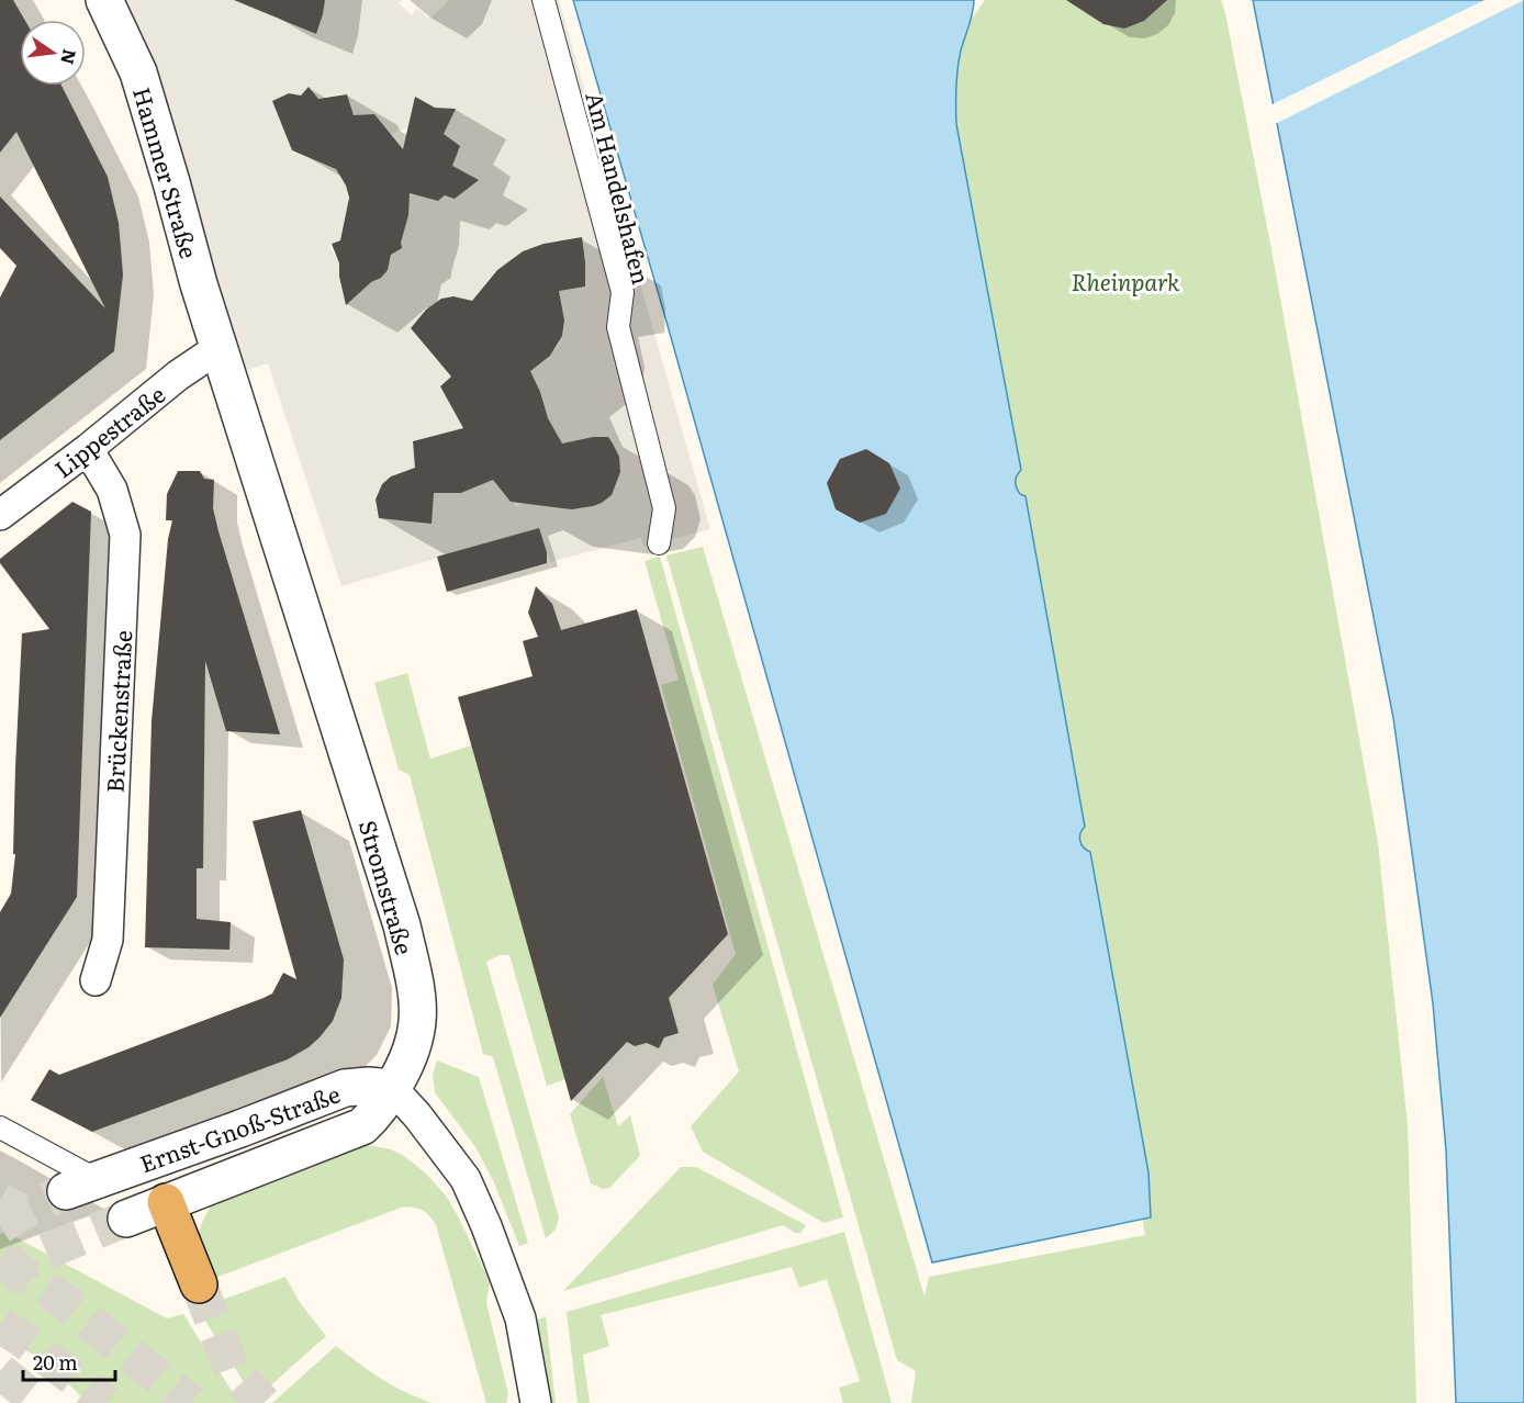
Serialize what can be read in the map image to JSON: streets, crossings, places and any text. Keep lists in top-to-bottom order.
{
  "streets": {
    "street": [
      "Hammer Straße",
      "Am Handelshafen",
      "Lippestraße",
      "Brückenstraße",
      "Stromstraße",
      "Ernst-Gnoß-Straße"
    ]
  },
  "crossings": [
    ["Hammer Straße", "Lippestraße"],
    ["Hammer Straße", "Stromstraße"],
    ["Lippestraße", "Brückenstraße"],
    ["Lippestraße", "Stromstraße"],
    ["Stromstraße", "Ernst-Gnoß-Straße"]
  ],
  "parks": ["Rheinpark"],
  "scale_bar": "20 m",
  "north": "right"
}
